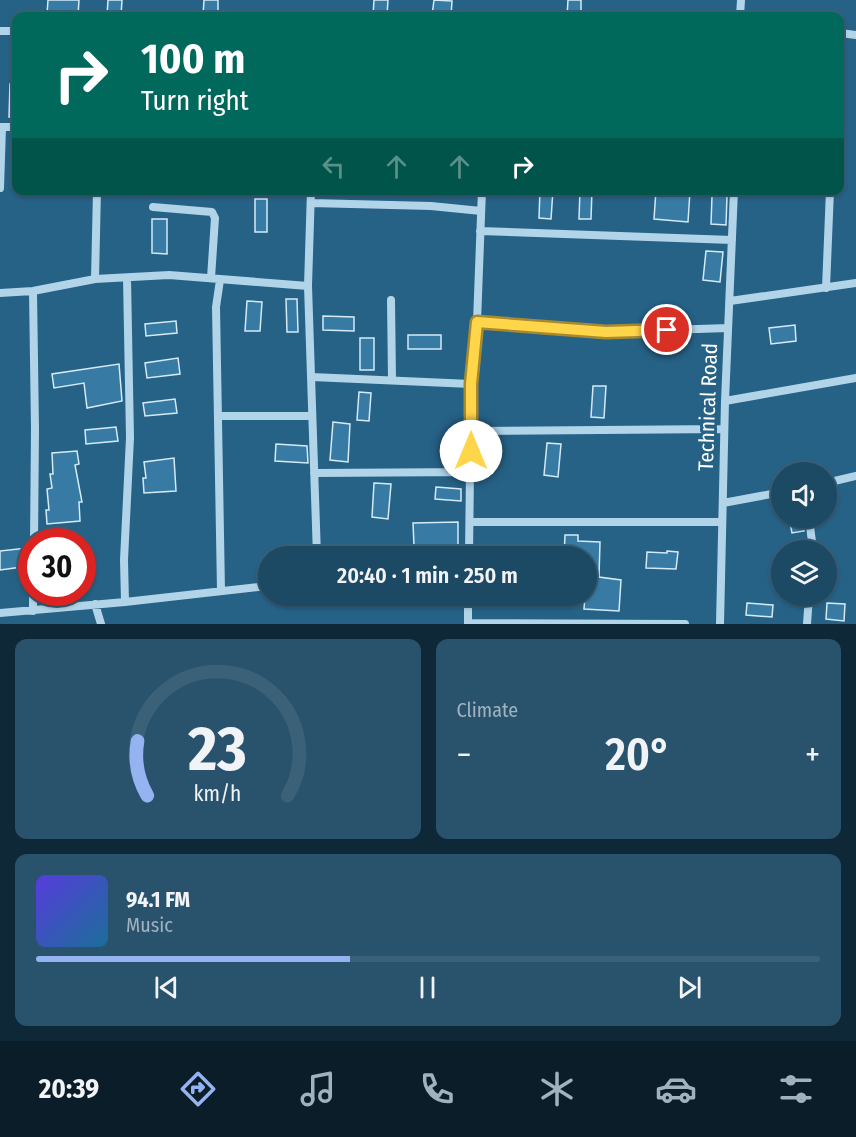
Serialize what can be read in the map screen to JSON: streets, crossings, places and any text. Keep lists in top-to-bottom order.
{
  "streets": {
    "street": ["Technical Road"]
  },
  "page": {
    "turn": ["100 m", "Turn right"],
    "limit": "30",
    "trip": "20:40 · 1 min · 250 m",
    "tile": "Climate",
    "heat": ["−", "20°", "+"],
    "song": ["94.1 FM", "Music"],
    "tabs": "20:39",
    "gauge": ["23", "km/h"]
  }
}
